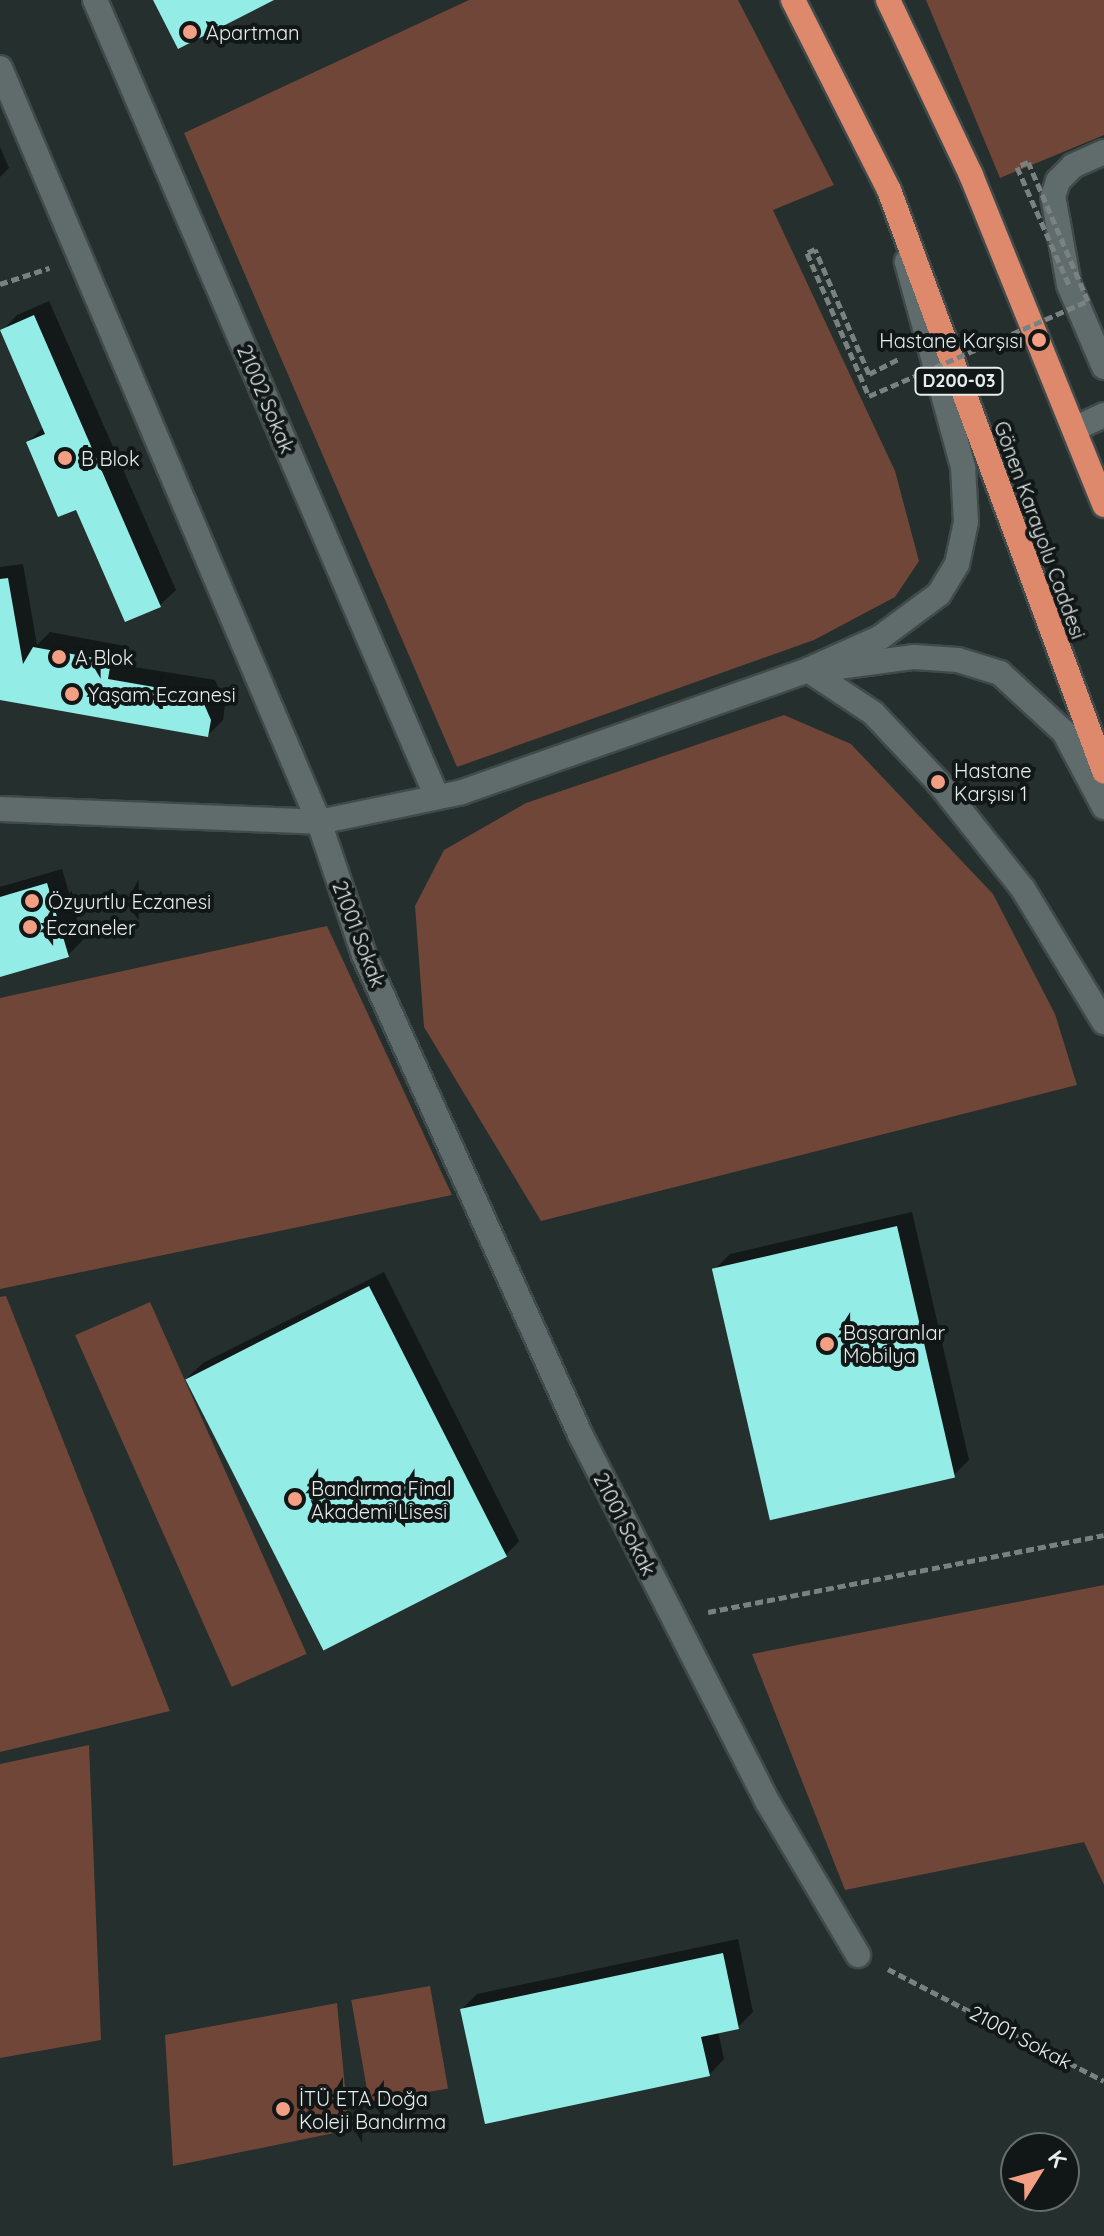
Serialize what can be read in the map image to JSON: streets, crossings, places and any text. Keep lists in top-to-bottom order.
{
  "streets": {
    "highway": ["D200-03", "Gönen Karayolu Caddesi"],
    "street": ["21002 Sokak", "21001 Sokak"]
  },
  "places": [
    "Apartman",
    "Hastane Karşısı",
    "B Blok",
    "A Blok",
    "Yaşam Eczanesi",
    "Hastane Karşısı 1",
    "Özyurtlu Eczanesi",
    "Eczaneler",
    "Başaranlar Mobilya",
    "Bandırma Final Akademi Lisesi",
    "İTÜ ETA Doğa Koleji Bandırma"
  ],
  "north": "top right"
}
